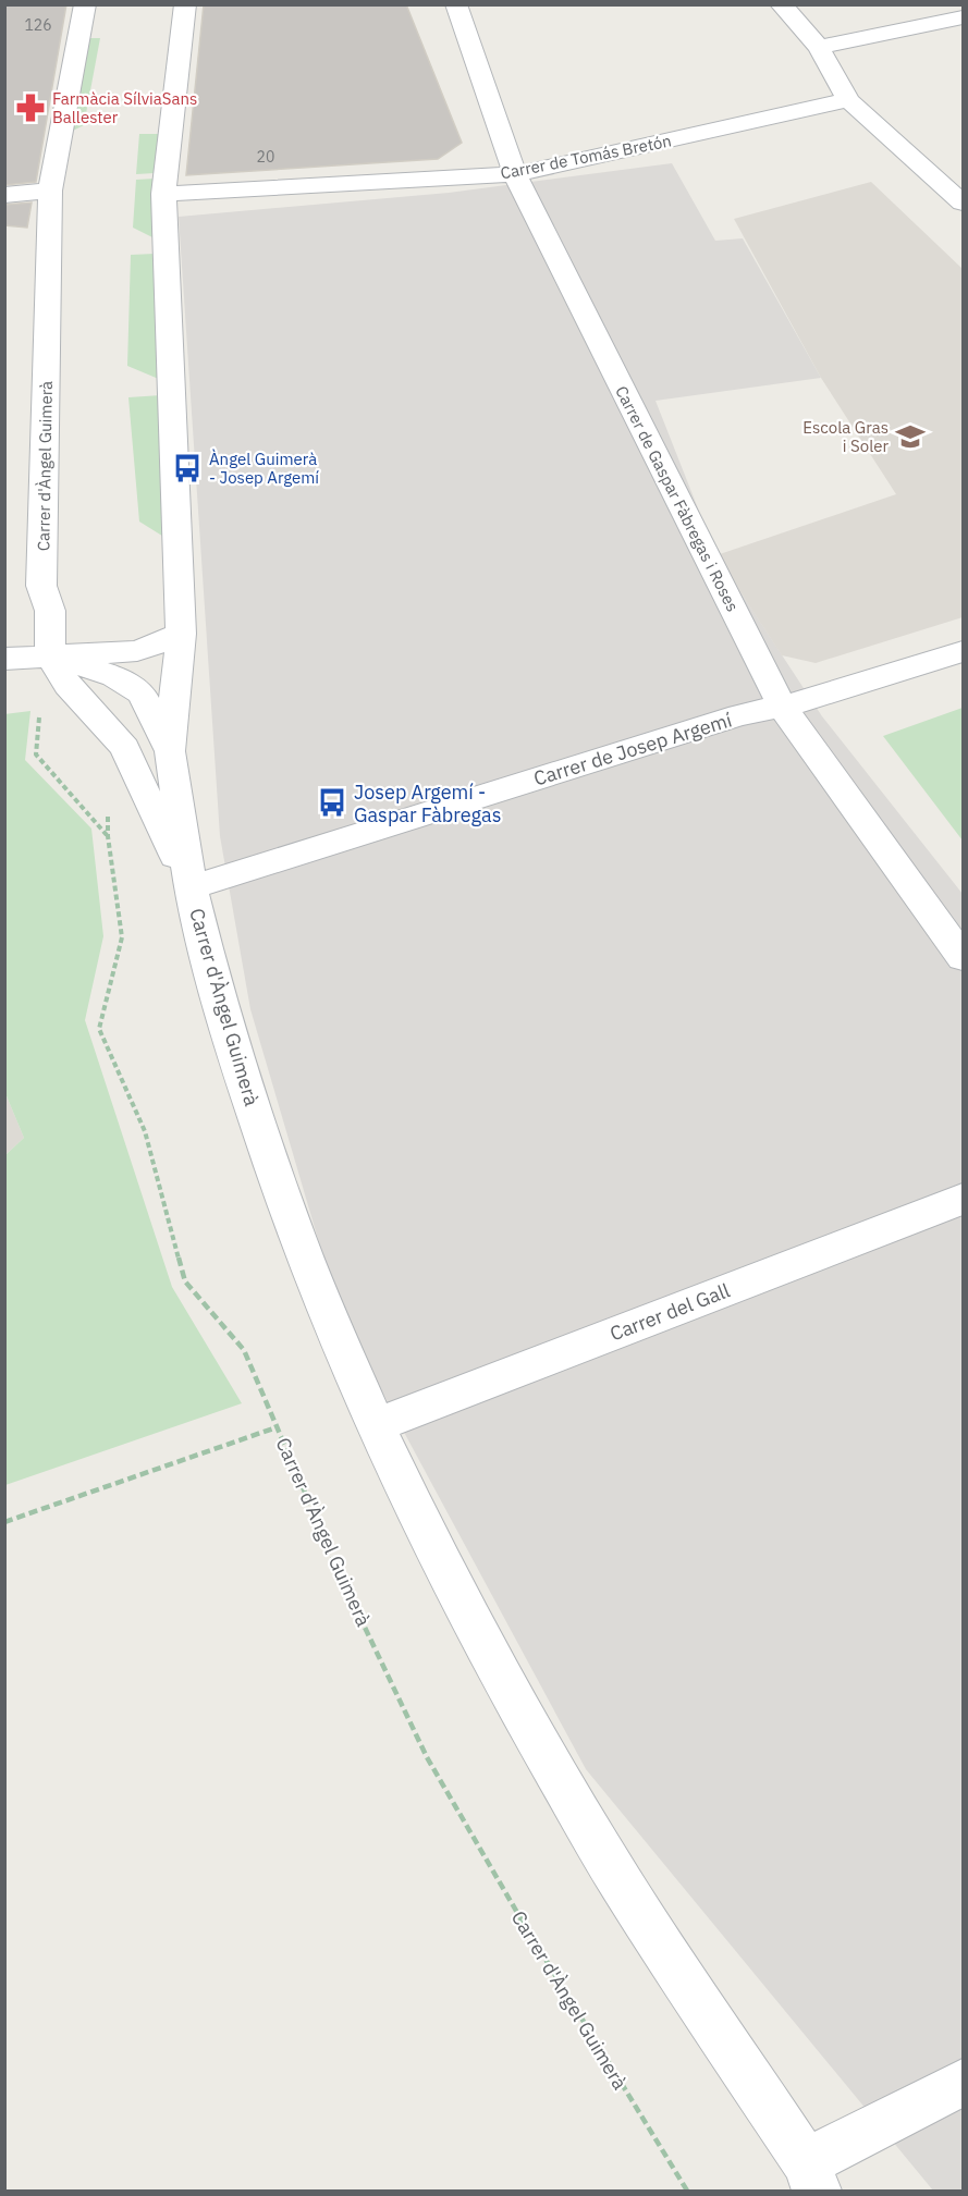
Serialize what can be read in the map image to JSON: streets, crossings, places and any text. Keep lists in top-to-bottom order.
{
  "streets": {
    "street": [
      "Carrer de Tomás Bretón",
      "Carrer d'Àngel Guimerà",
      "Carrer de Gaspar Fàbregas i Roses",
      "Carrer de Josep Argemí",
      "Carrer del Gall"
    ]
  },
  "crossings": [
    ["Carrer de Tomás Bretón", "Carrer d'Àngel Guimerà"],
    ["Carrer de Tomás Bretón", "Carrer de Gaspar Fàbregas i Roses"],
    ["Carrer d'Àngel Guimerà", "Carrer de Josep Argemí"],
    ["Carrer d'Àngel Guimerà", "Carrer del Gall"],
    ["Carrer de Gaspar Fàbregas i Roses", "Carrer de Josep Argemí"]
  ],
  "places": {
    "pharmacy": ["Farmàcia SílviaSans Ballester"],
    "school or university": ["Escola Gras i Soler"],
    "bus stop": ["Àngel Guimerà - Josep Argemí", "Josep Argemí - Gaspar Fàbregas"]
  },
  "house_numbers": ["126", "20"]
}
